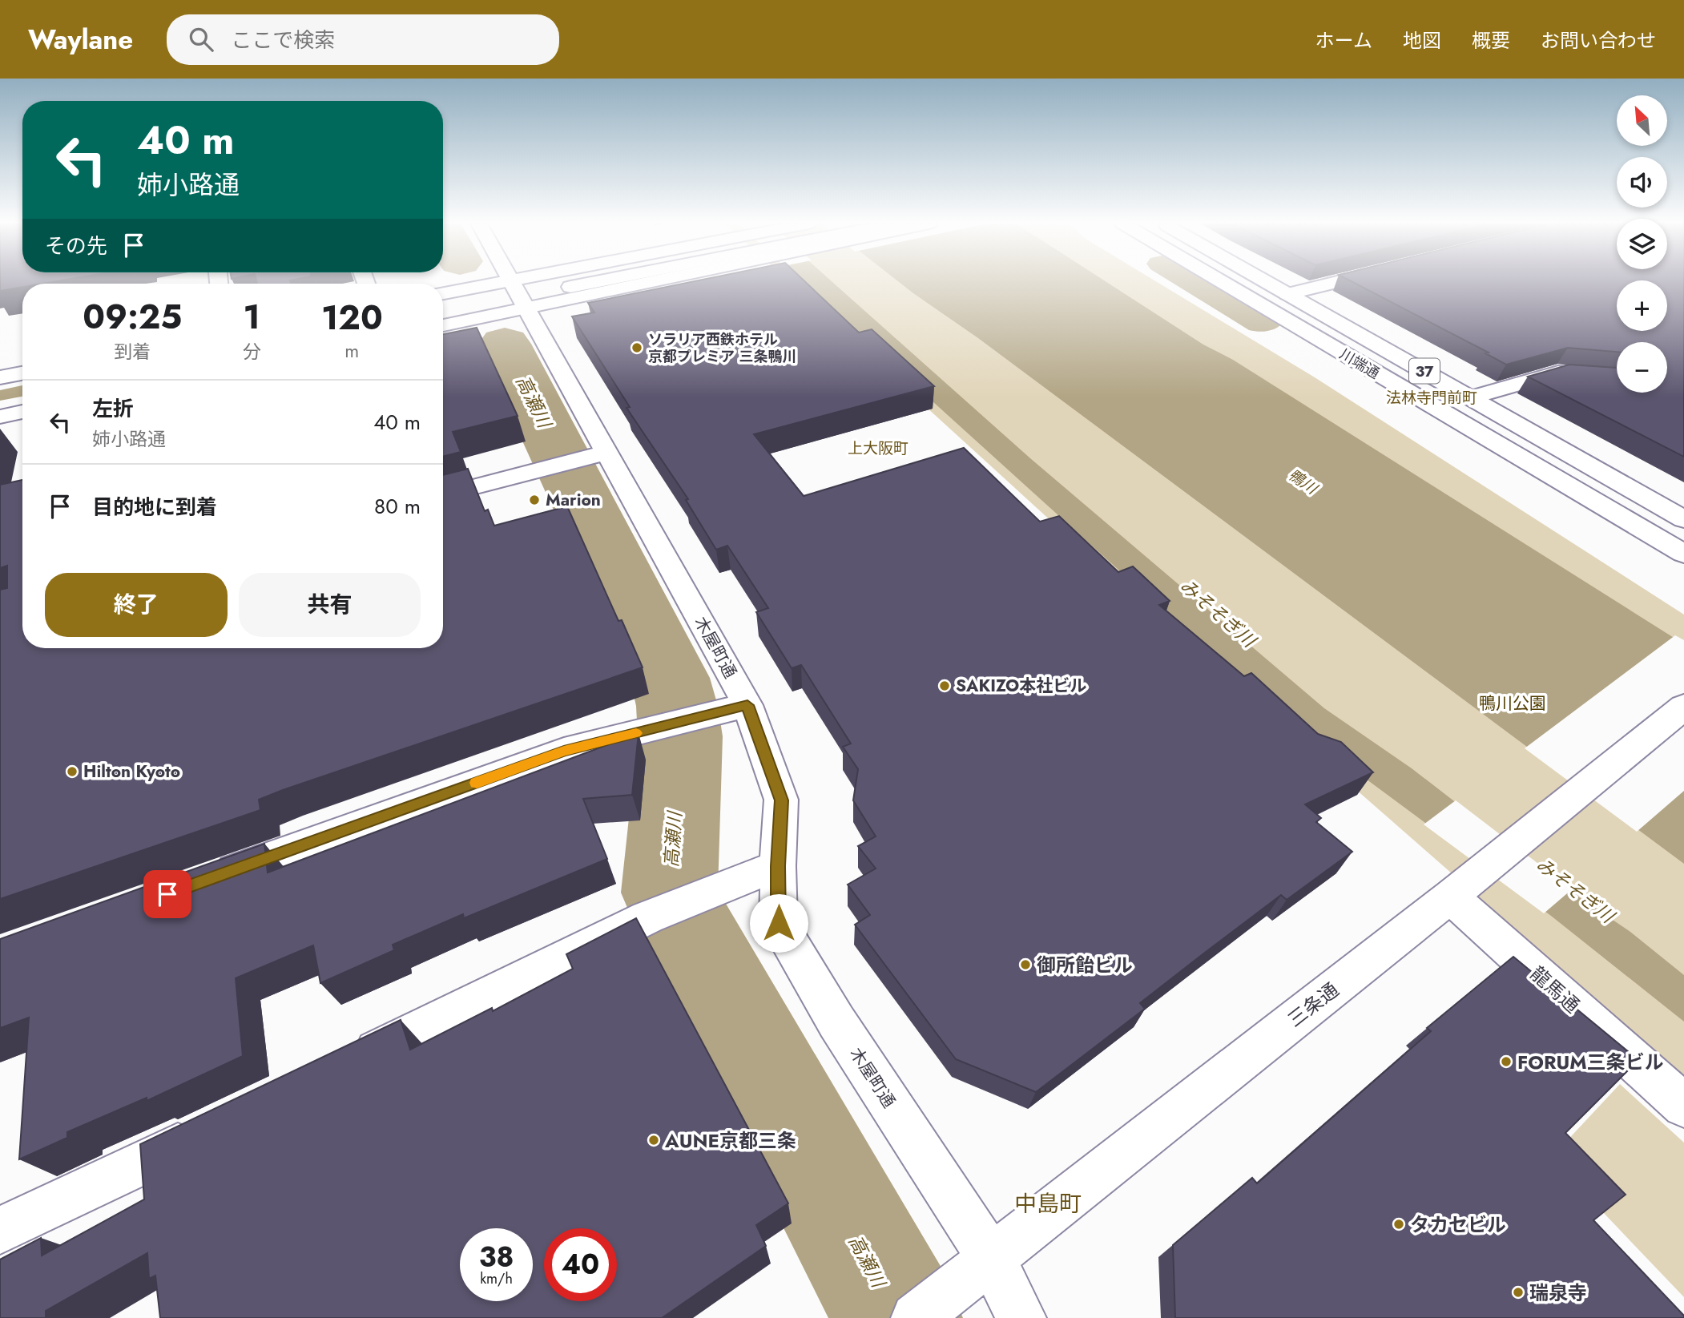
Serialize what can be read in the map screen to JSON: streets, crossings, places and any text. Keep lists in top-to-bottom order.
{
  "streets": {
    "street": [
      "川端通",
      "37",
      "木屋町通",
      "龍馬通",
      "三条通"
    ]
  },
  "crossings": [
    ["木屋町通", "三条通"],
    ["龍馬通", "三条通"]
  ],
  "districts": ["法林寺門前町", "上大阪町", "中島町"],
  "water": ["高瀬川", "鴨川", "みそそぎ川"],
  "parks": ["鴨川公園"],
  "places": [
    "ソラリア西鉄ホテル 京都プレミア 三条鴨川",
    "Marion",
    "SAKIZO本社ビル",
    "Hilton Kyoto",
    "御所飴ビル",
    "FORUM三条ビル",
    "AUNE京都三条",
    "タカセビル",
    "瑞泉寺"
  ],
  "north": "top left",
  "page": {
    "header": "Waylane",
    "search": "ここで検索",
    "nav": [
      "ホーム",
      "地図",
      "概要",
      "お問い合わせ"
    ],
    "map_buttons": ["+", "−"],
    "turn": ["40 m", "姉小路通"],
    "then": "その先",
    "eta": [
      "09:25",
      "到着",
      "1",
      "分",
      "120",
      "m"
    ],
    "list": [
      {
        "name": "左折",
        "note": "姉小路通",
        "value": "40 m"
      },
      {
        "name": "目的地に到着",
        "value": "80 m"
      }
    ],
    "buttons": ["終了", "共有"],
    "speed": "38 km/h",
    "limit": "40"
  }
}
